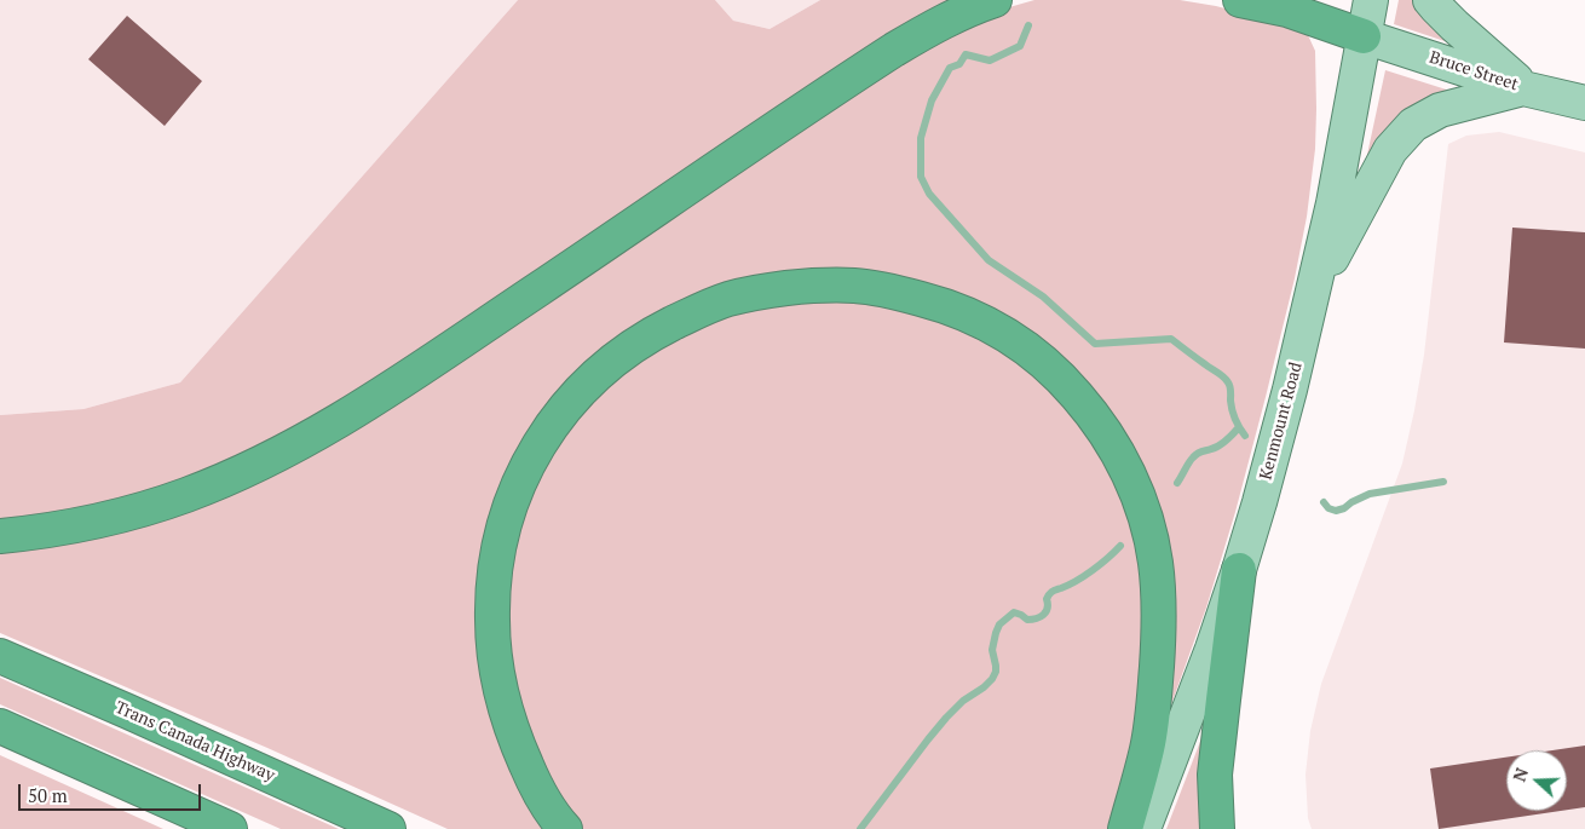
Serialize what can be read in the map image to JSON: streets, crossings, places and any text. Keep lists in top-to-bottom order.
{
  "streets": {
    "highway": ["Trans Canada Highway"],
    "main road": ["Bruce Street", "Kenmount Road"]
  },
  "crossings": [
    ["Bruce Street", "Kenmount Road"]
  ],
  "scale_bar": "50 m",
  "north": "left"
}
